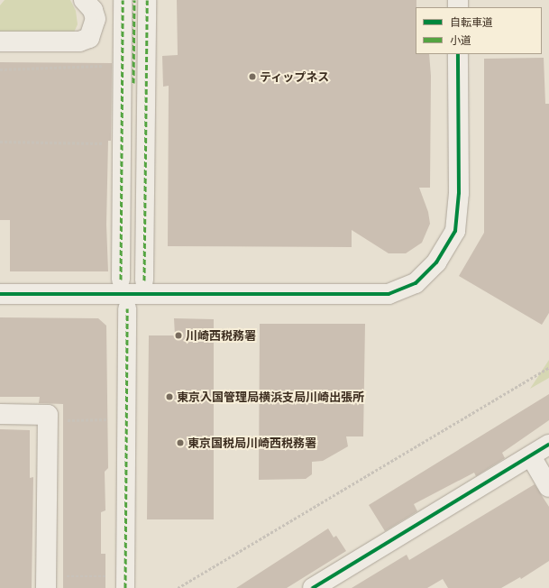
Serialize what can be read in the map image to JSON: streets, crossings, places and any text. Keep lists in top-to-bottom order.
{
  "places": [
    "ティップネス",
    "川崎西税務署",
    "東京入国管理局横浜支局川崎出張所",
    "東京国税局川崎西税務署"
  ],
  "legend": ["自転車道", "小道"]
}
